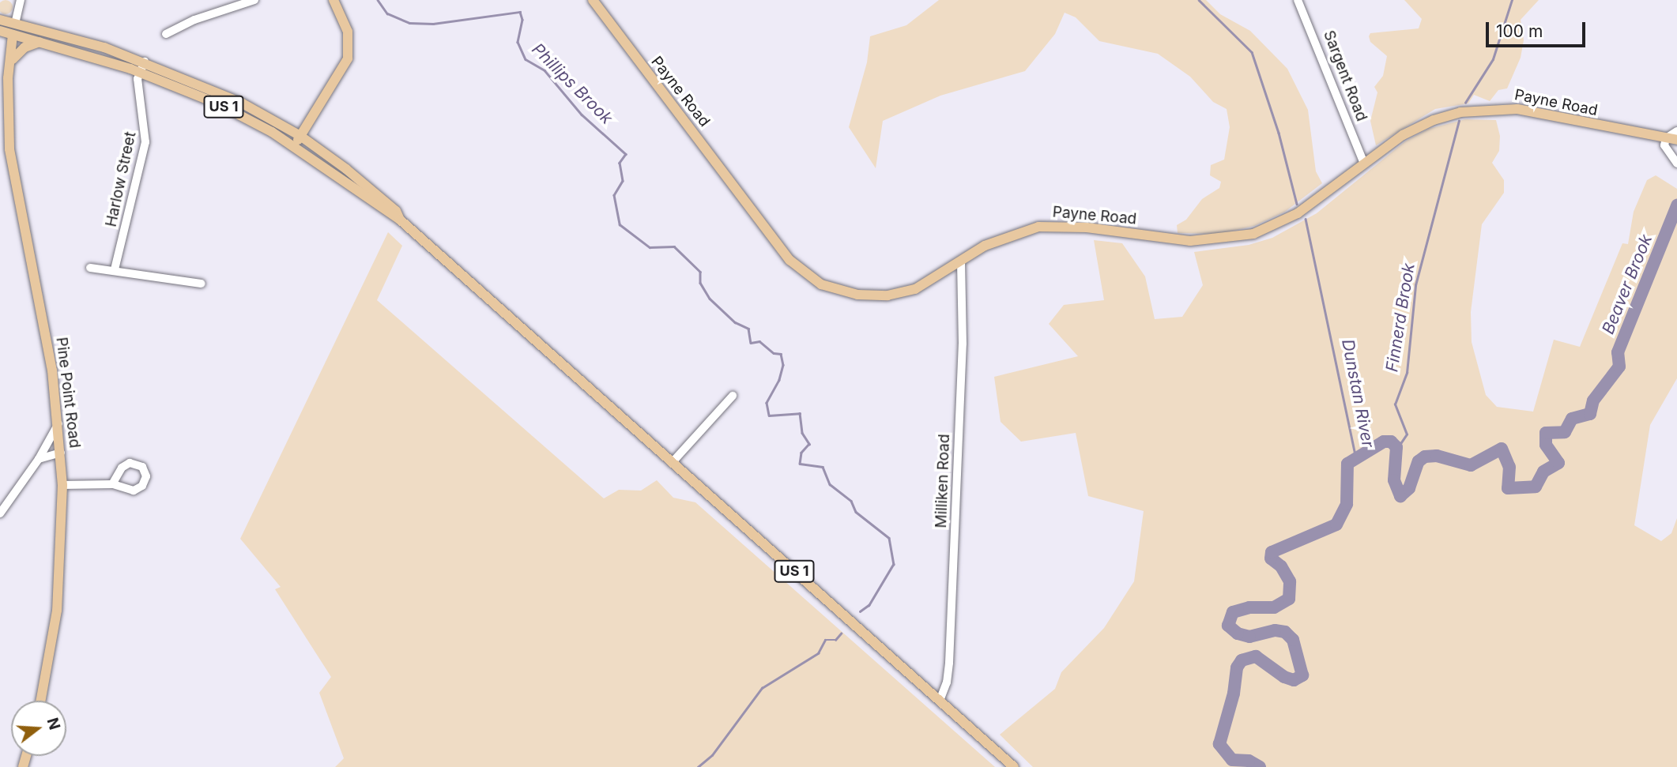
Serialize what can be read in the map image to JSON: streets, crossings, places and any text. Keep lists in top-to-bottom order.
{
  "streets": {
    "main road": ["Payne Road", "US 1", "Pine Point Road"],
    "street": ["Sargent Road", "Harlow Street", "Milliken Road"]
  },
  "crossings": [
    ["Sargent Road", "Payne Road"],
    ["Payne Road", "Milliken Road"],
    ["US 1", "Harlow Street"],
    ["US 1", "Pine Point Road"],
    ["US 1", "Milliken Road"]
  ],
  "water": [
    "Phillips Brook",
    "Beaver Brook",
    "Finnerd Brook",
    "Dunstan River"
  ],
  "scale_bar": "100 m",
  "north": "right"
}
